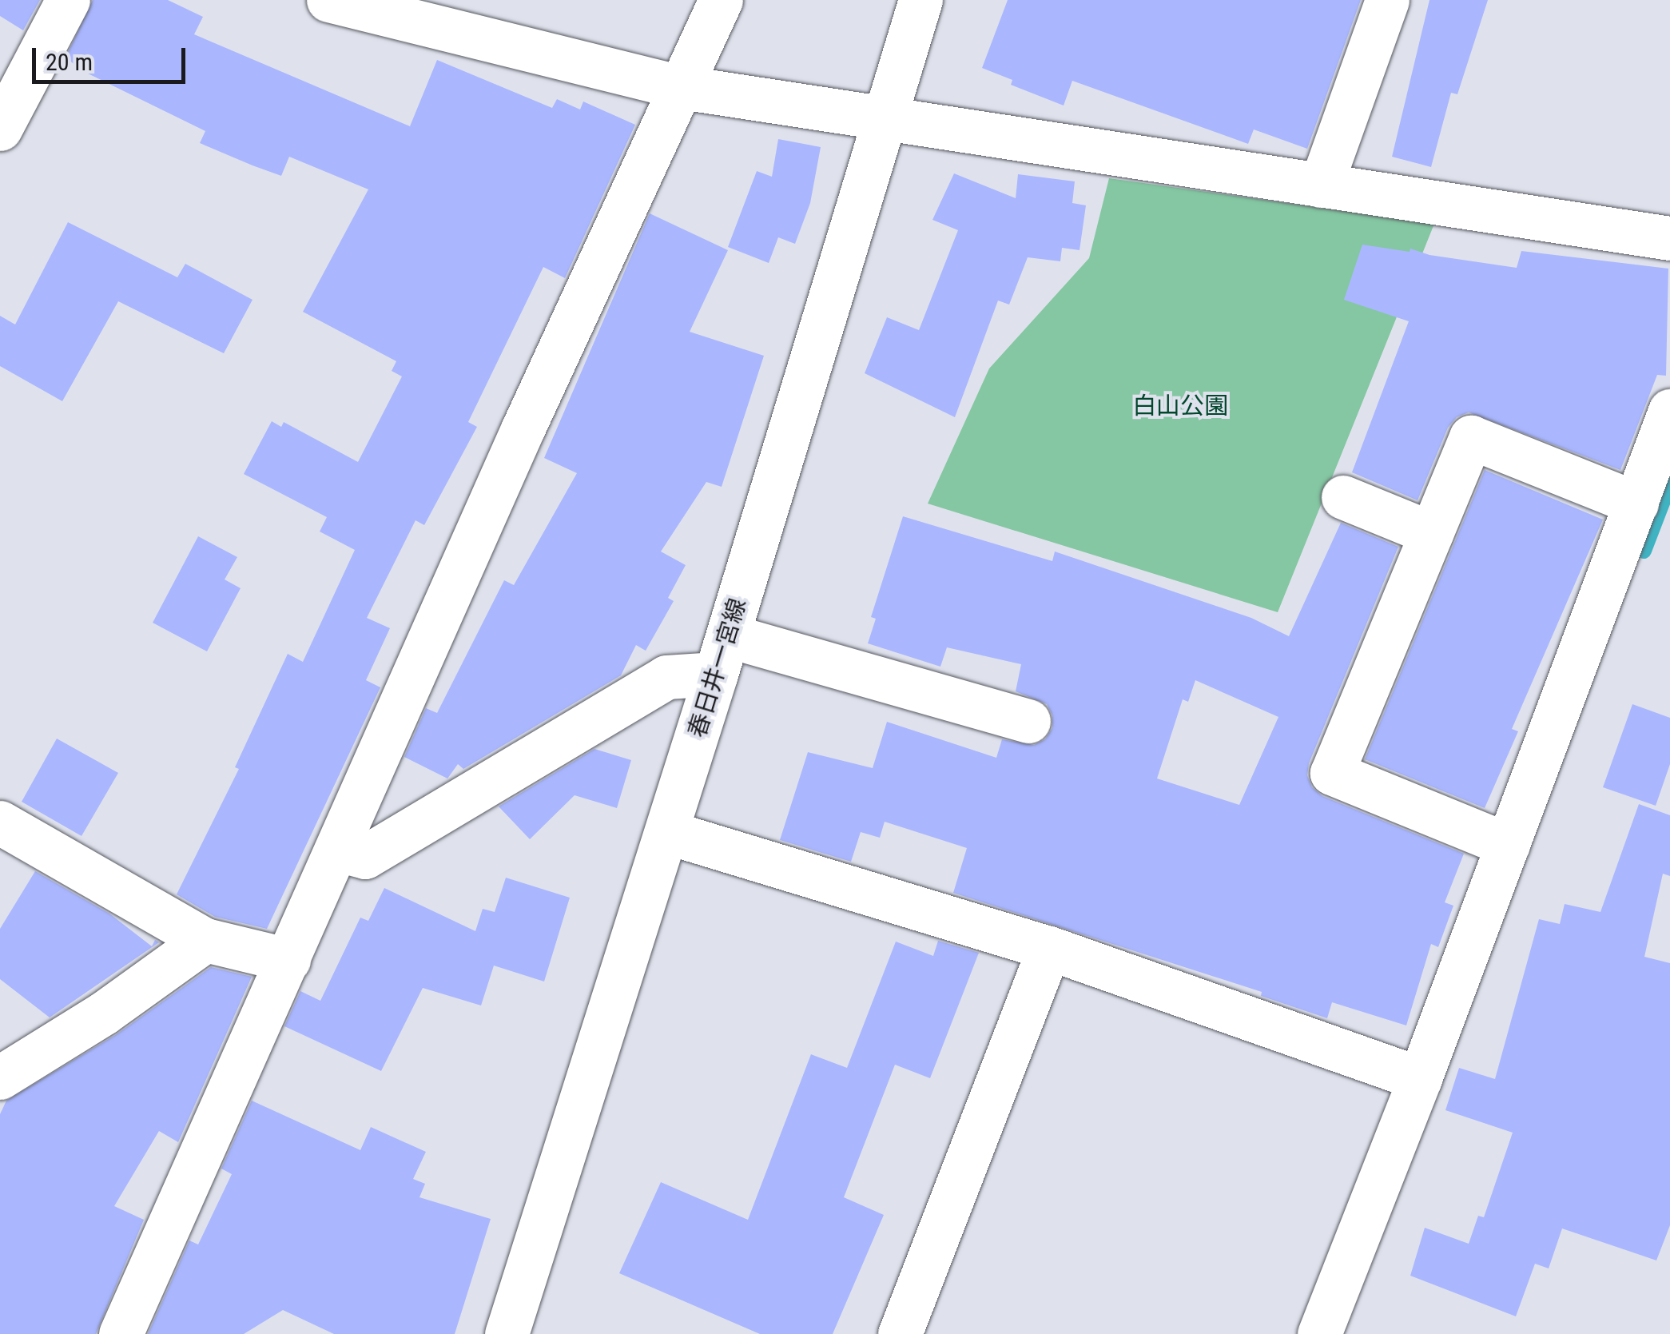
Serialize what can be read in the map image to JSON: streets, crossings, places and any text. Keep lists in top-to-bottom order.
{
  "streets": {
    "street": ["春日井一宮線"]
  },
  "parks": ["白山公園"],
  "scale_bar": "20 m"
}
